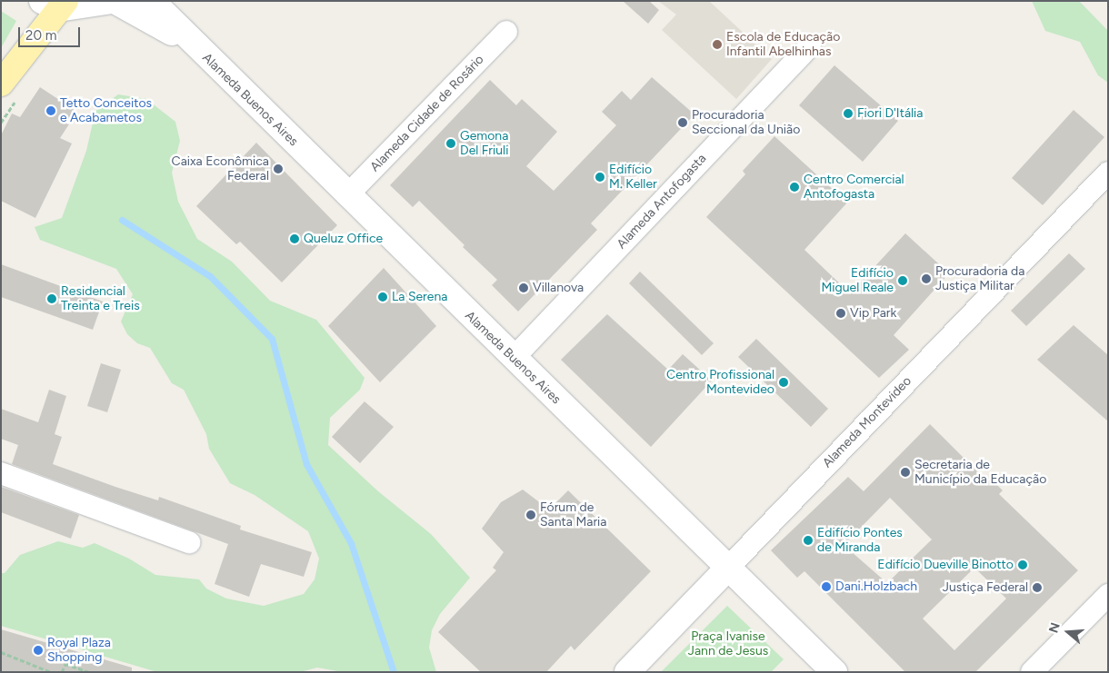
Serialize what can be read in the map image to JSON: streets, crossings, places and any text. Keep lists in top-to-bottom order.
{
  "streets": {
    "street": [
      "Alameda Buenos Aires",
      "Alameda Cidade de Rosário",
      "Alameda Antofogasta",
      "Alameda Montevideo"
    ]
  },
  "crossings": [
    ["Alameda Buenos Aires", "Alameda Cidade de Rosário"],
    ["Alameda Buenos Aires", "Alameda Antofogasta"],
    ["Alameda Buenos Aires", "Alameda Montevideo"]
  ],
  "parks": ["Praça Ivanise Jann de Jesus"],
  "places": [
    "Escola de Educação Infantil Abelhinhas",
    "Tetto Conceitos e Acabametos",
    "Fiori D'Itália",
    "Procuradoria Seccional da União",
    "Gemona Del Friuli",
    "Caixa Econômica Federal",
    "Edifício M. Keller",
    "Centro Comercial Antofogasta",
    "Queluz Office",
    "Procuradoria da Justiça Militar",
    "Edifício Miguel Reale",
    "Villanova",
    "La Serena",
    "Residencial Treinta e Treis",
    "Vip Park",
    "Centro Profissional Montevideo",
    "Secretaria de Município da Educação",
    "Fórum de Santa Maria",
    "Edifício Pontes de Miranda",
    "Edifício Dueville Binotto",
    "Dani.Holzbach",
    "Justiça Federal",
    "Royal Plaza Shopping"
  ],
  "scale_bar": "20 m",
  "north": "left"
}
